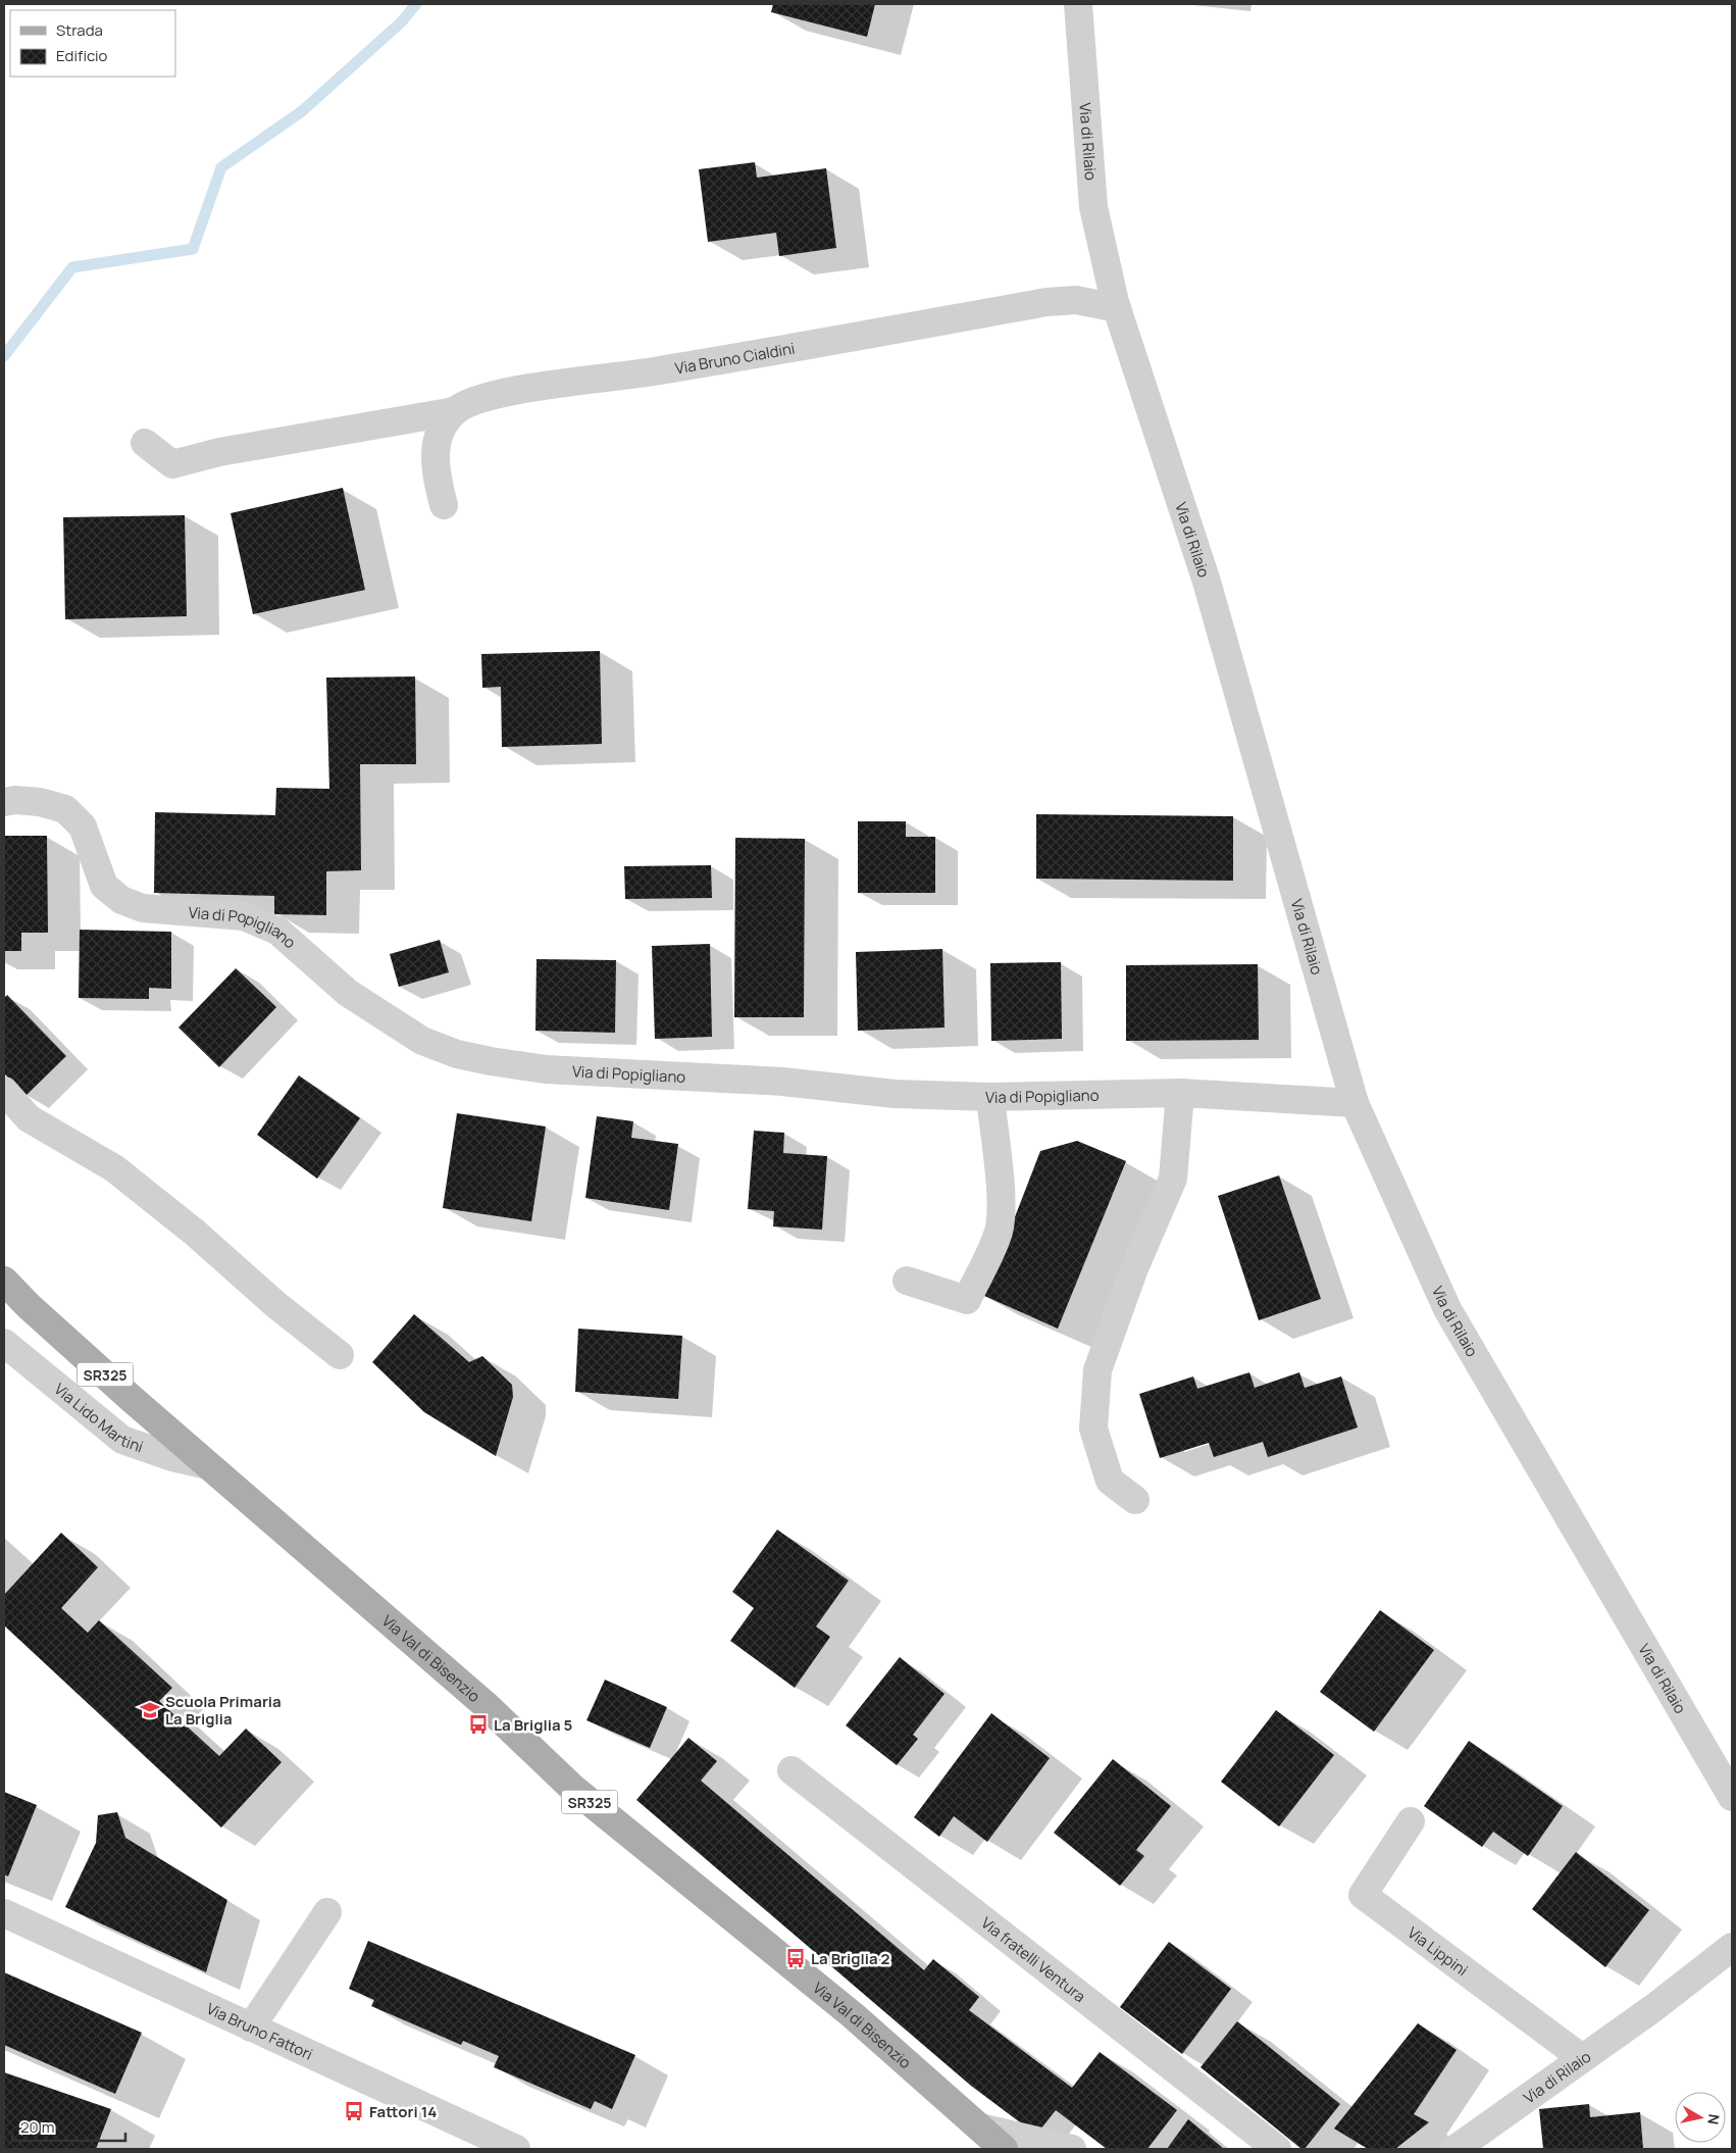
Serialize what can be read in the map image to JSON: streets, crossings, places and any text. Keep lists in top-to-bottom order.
{
  "streets": {
    "main road": ["SR325", "Via Val di Bisenzio"],
    "street": [
      "Via di Rilaio",
      "Via Bruno Cialdini",
      "Via di Popigliano",
      "Via Lido Martini",
      "Via Lippini",
      "Via fratelli Ventura",
      "Via Bruno Fattori"
    ]
  },
  "crossings": [
    ["Via di Rilaio", "Via Bruno Cialdini"],
    ["Via di Rilaio", "Via di Popigliano"],
    ["Via di Rilaio", "Via Lippini"],
    ["Via Lido Martini", "Via Val di Bisenzio"]
  ],
  "places": {
    "school or university": ["Scuola Primaria La Briglia"],
    "bus stop": ["La Briglia 5", "La Briglia 2", "Fattori 14"]
  },
  "legend": ["Strada", "Edificio"],
  "scale_bar": "20 m",
  "north": "right"
}
